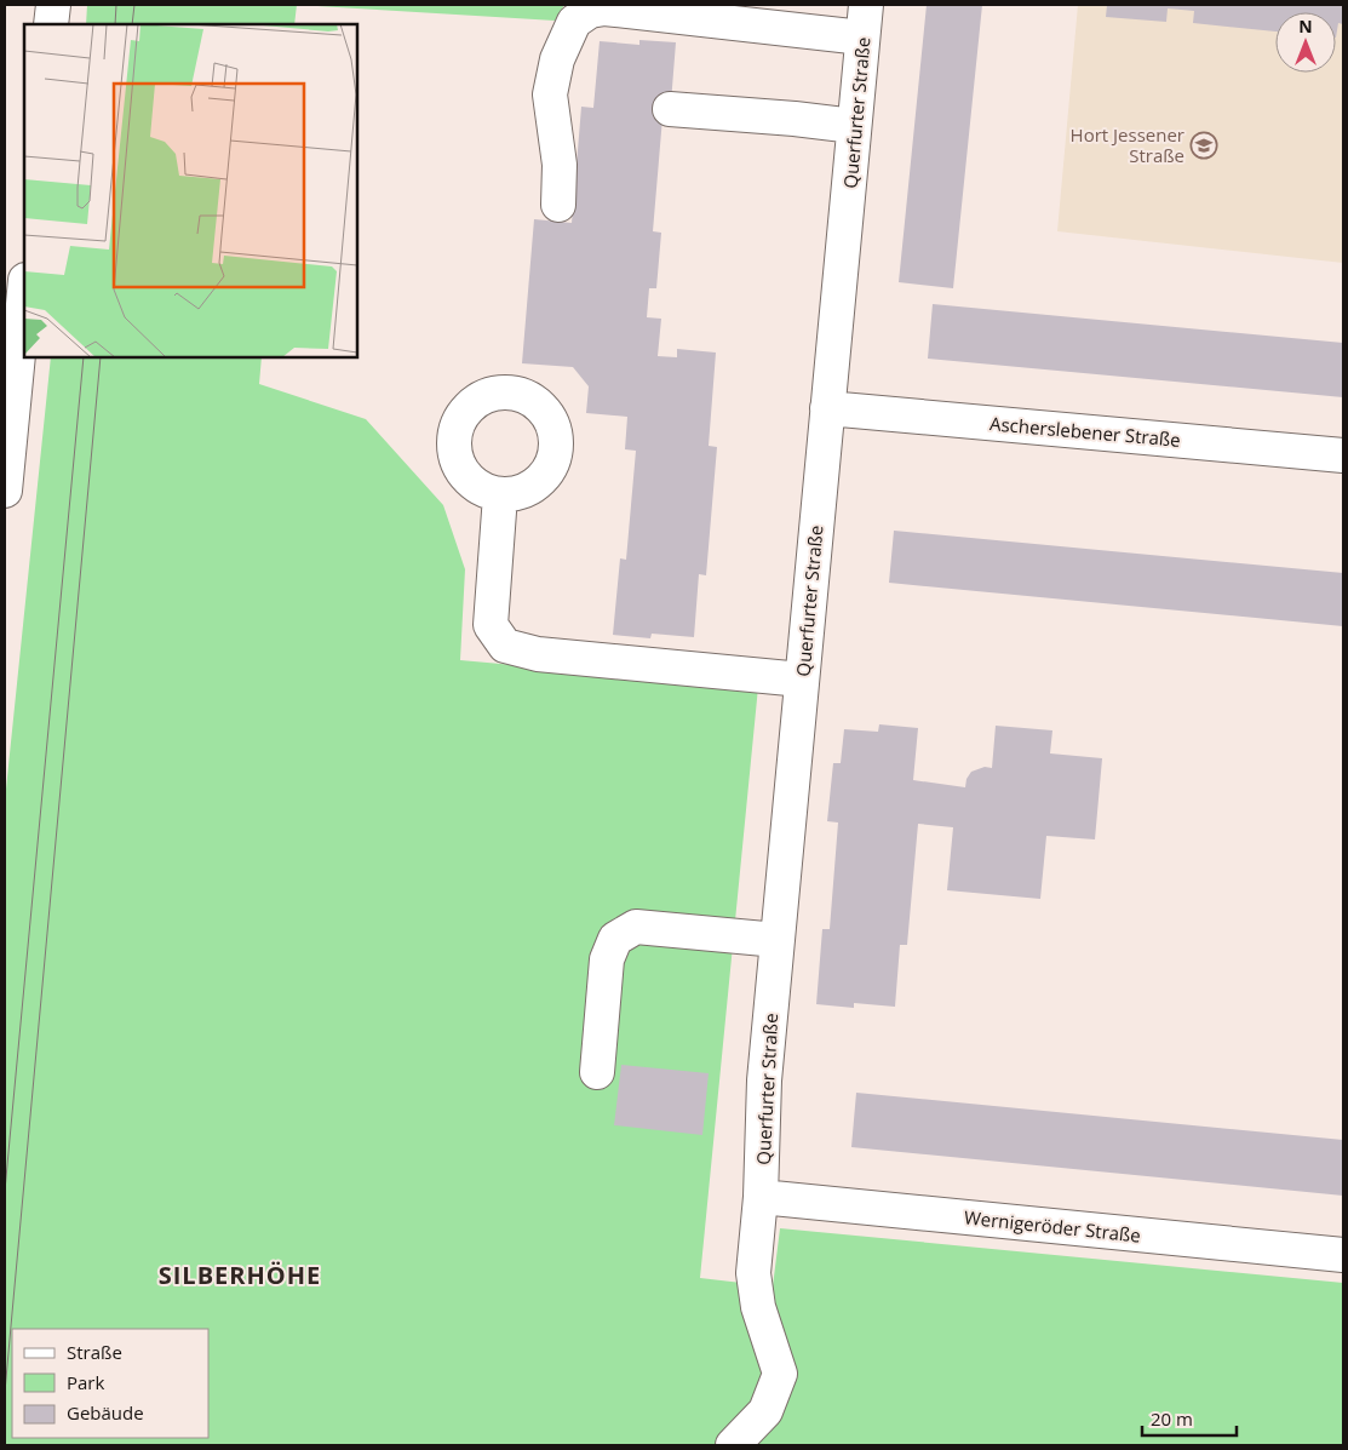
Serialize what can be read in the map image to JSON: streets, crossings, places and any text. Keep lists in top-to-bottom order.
{
  "streets": {
    "street": ["Querfurter Straße", "Ascherslebener Straße", "Wernigeröder Straße"]
  },
  "crossings": [
    ["Querfurter Straße", "Ascherslebener Straße"],
    ["Querfurter Straße", "Wernigeröder Straße"]
  ],
  "districts": ["SILBERHÖHE"],
  "places": {
    "school or university": ["Hort Jessener Straße"]
  },
  "legend": ["Straße", "Park", "Gebäude"],
  "scale_bar": "20 m",
  "north": "top"
}
